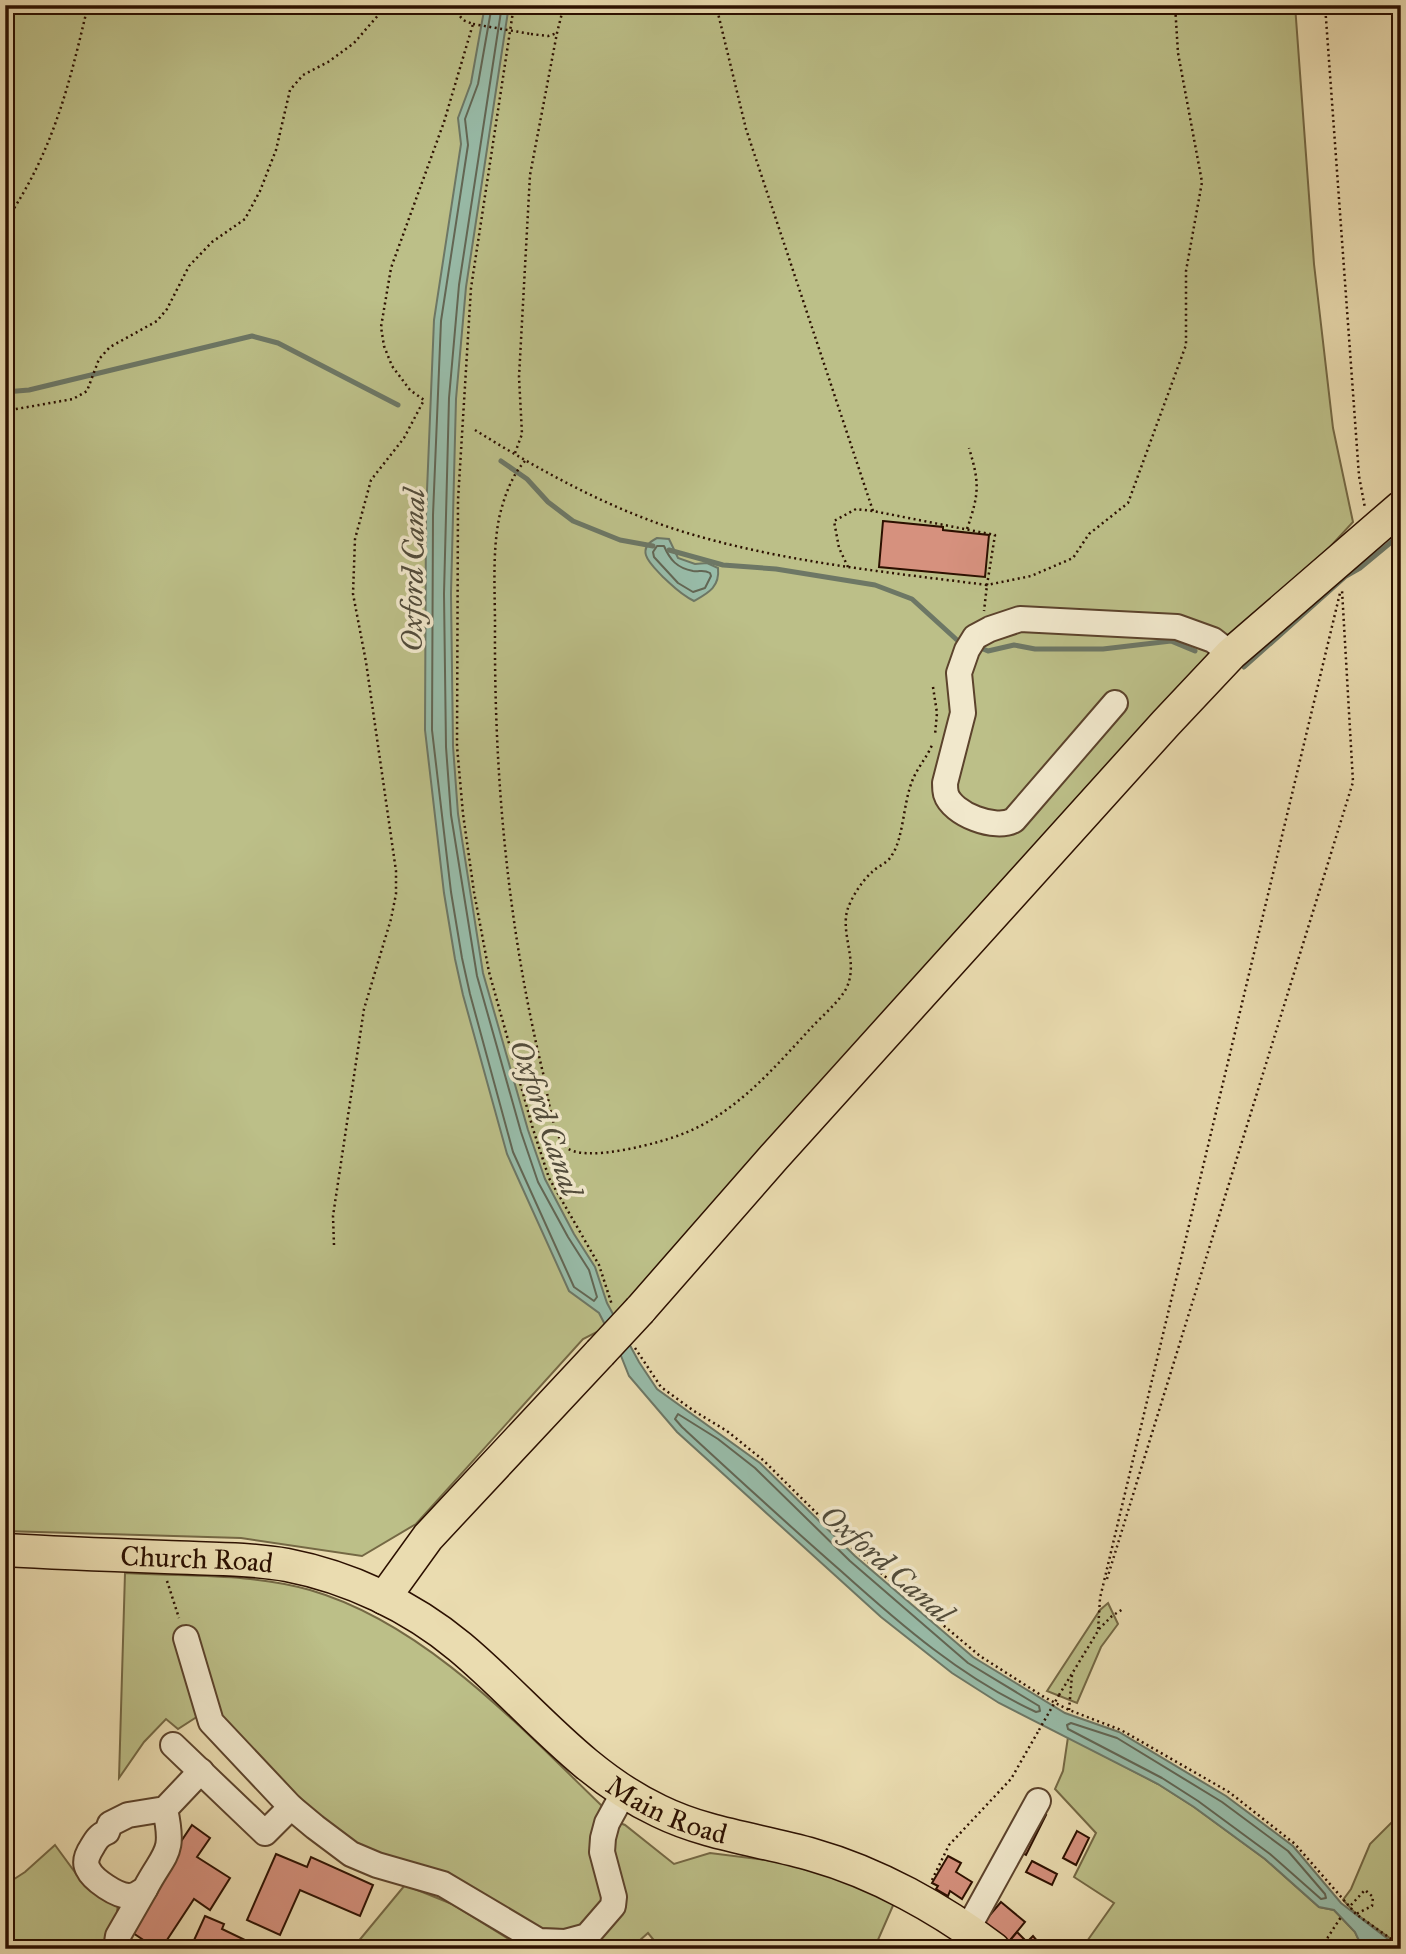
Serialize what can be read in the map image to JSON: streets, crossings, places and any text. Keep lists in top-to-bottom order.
{
  "streets": {
    "main road": ["Church Road", "Main Road"]
  },
  "crossings": [
    ["Church Road", "Main Road"]
  ],
  "water": ["Oxford Canal"]
}
